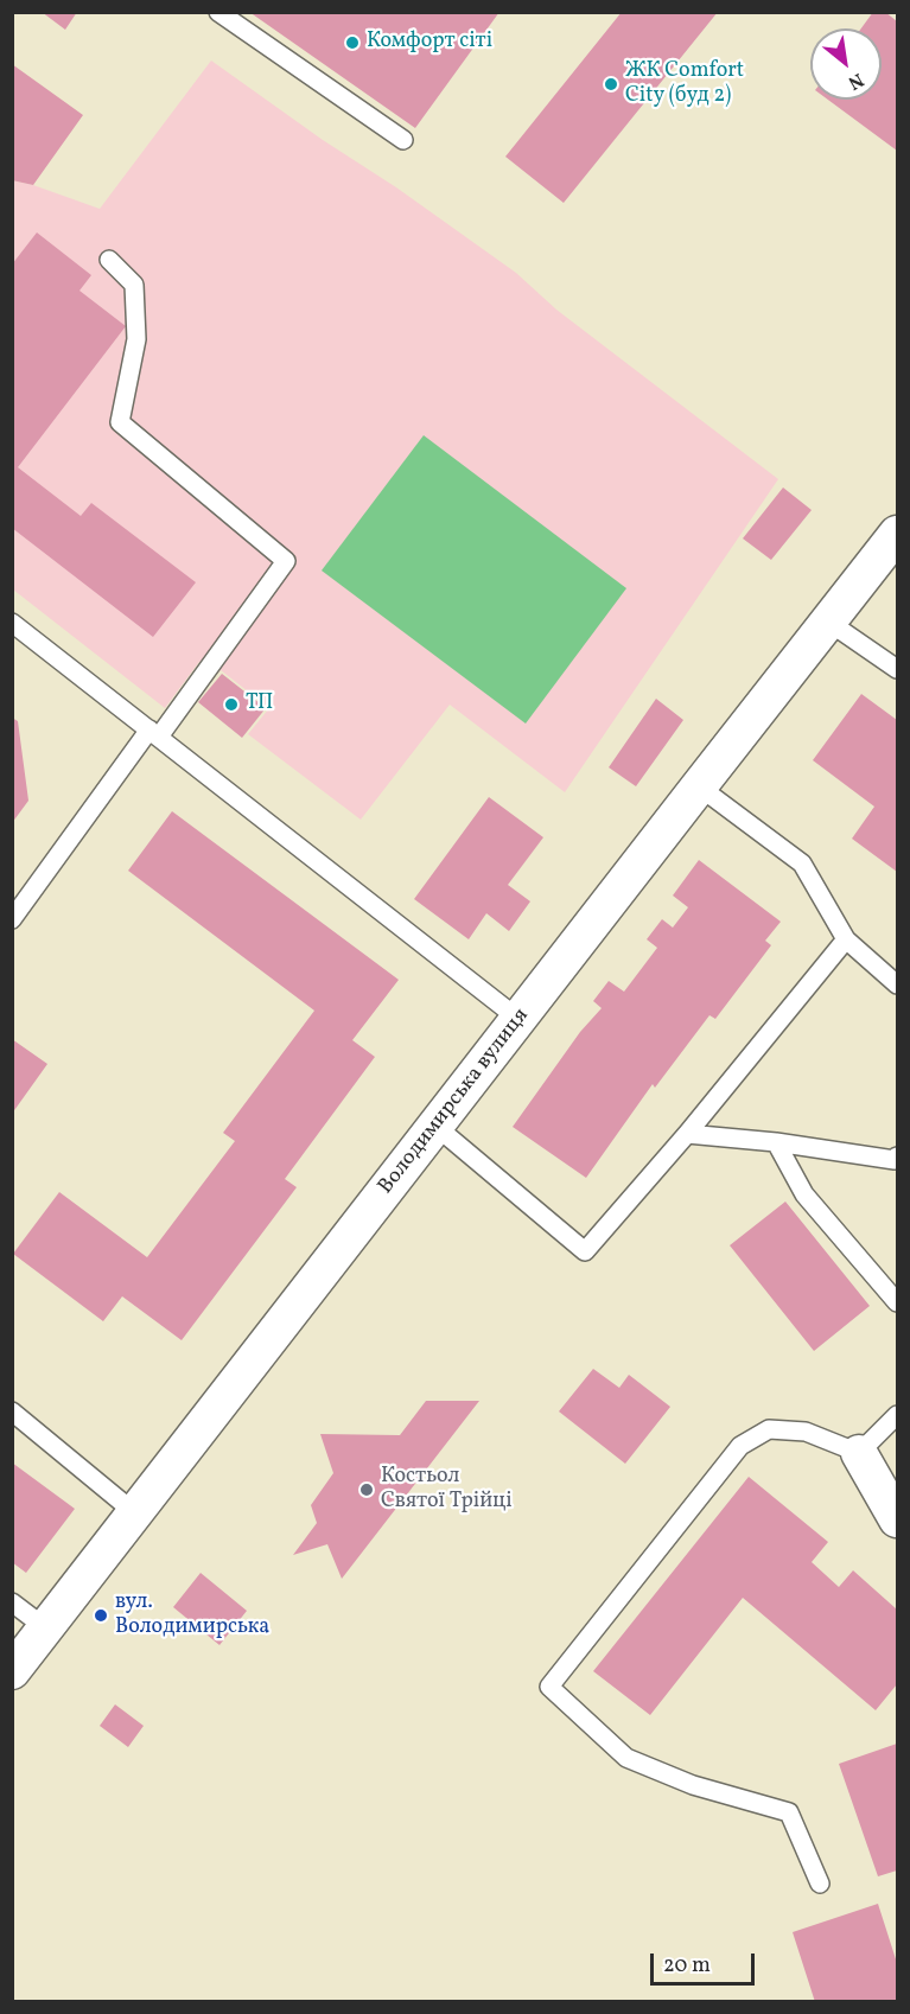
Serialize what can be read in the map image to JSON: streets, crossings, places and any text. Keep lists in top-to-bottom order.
{
  "streets": {
    "street": ["Володимирська вулиця"]
  },
  "places": [
    "Комфорт сіті",
    "ЖК Comfort City (буд 2)",
    "ТП",
    "Костьол Святої Трійці",
    "вул. Володимирська"
  ],
  "scale_bar": "20 m",
  "north": "bottom right"
}
